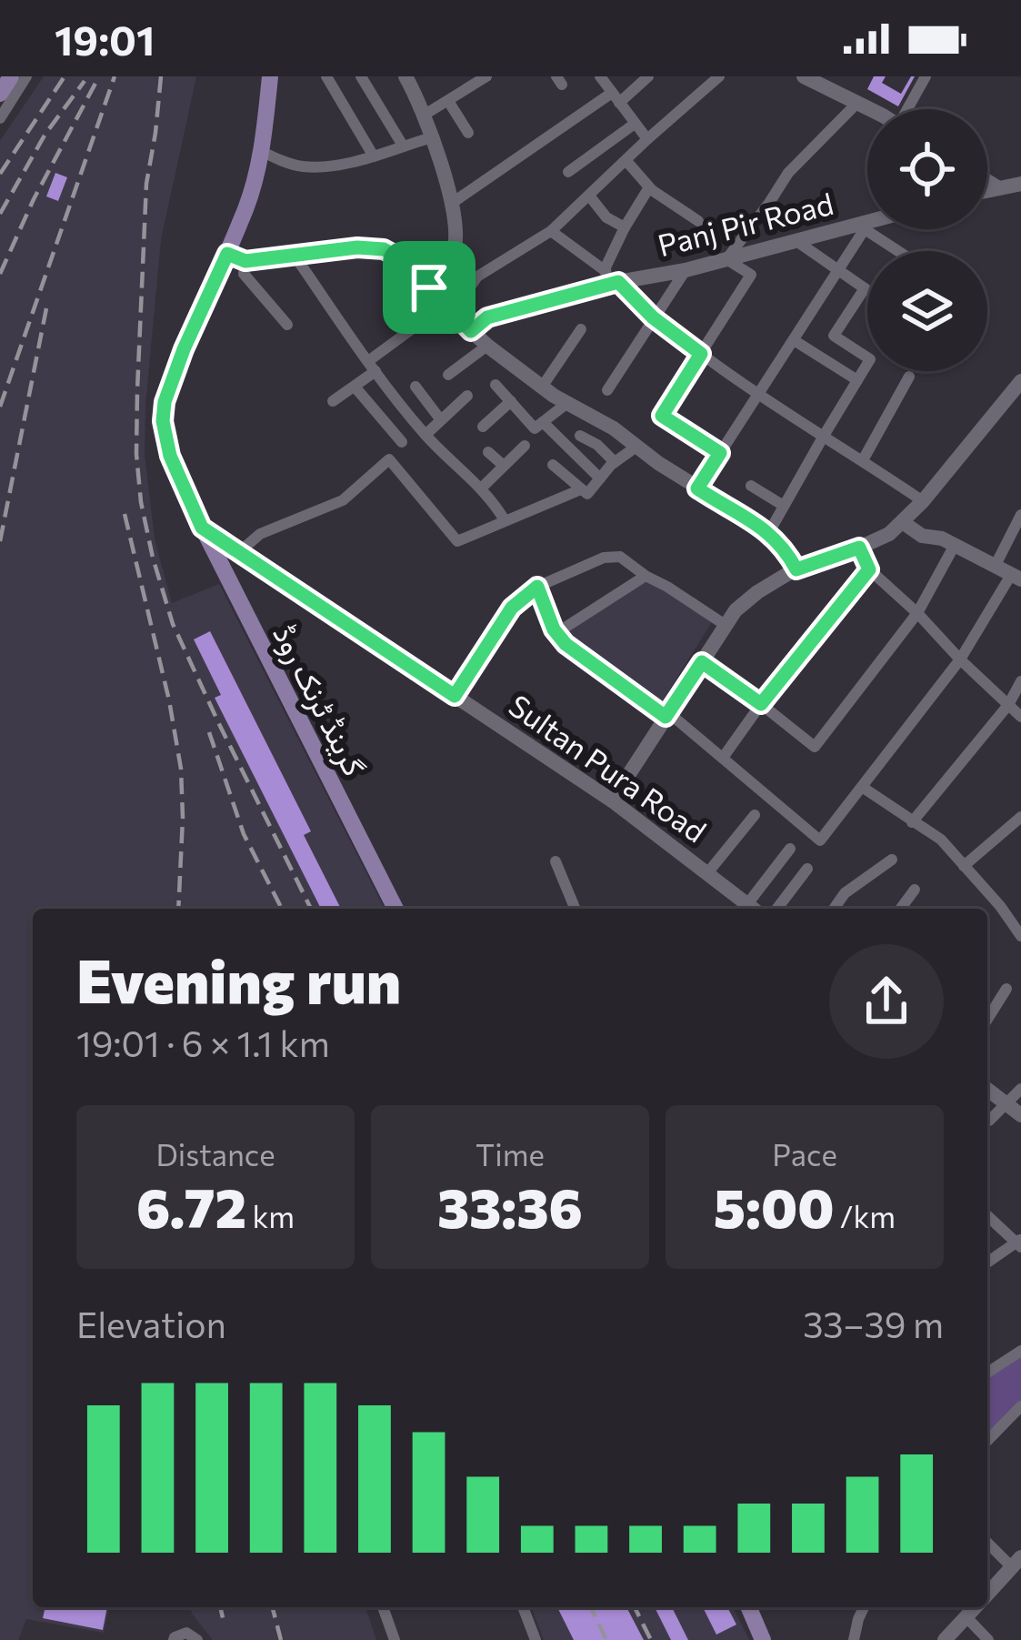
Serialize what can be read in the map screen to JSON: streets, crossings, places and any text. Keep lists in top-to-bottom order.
{
  "streets": {
    "main road": ["Panj Pir Road", "گرینڈ ٹرنک روڈ", "Sultan Pura Road"]
  },
  "crossings": [
    ["گرینڈ ٹرنک روڈ", "Sultan Pura Road"]
  ],
  "page": {
    "status": "19:01",
    "heading": ["Evening run", "19:01 · 6 × 1.1 km"],
    "stats": [
      ["Distance", "6.72 km"],
      ["Time", "33:36"],
      ["Pace", "5:00 /km"]
    ],
    "chart": ["Elevation", "33–39 m"]
  }
}
